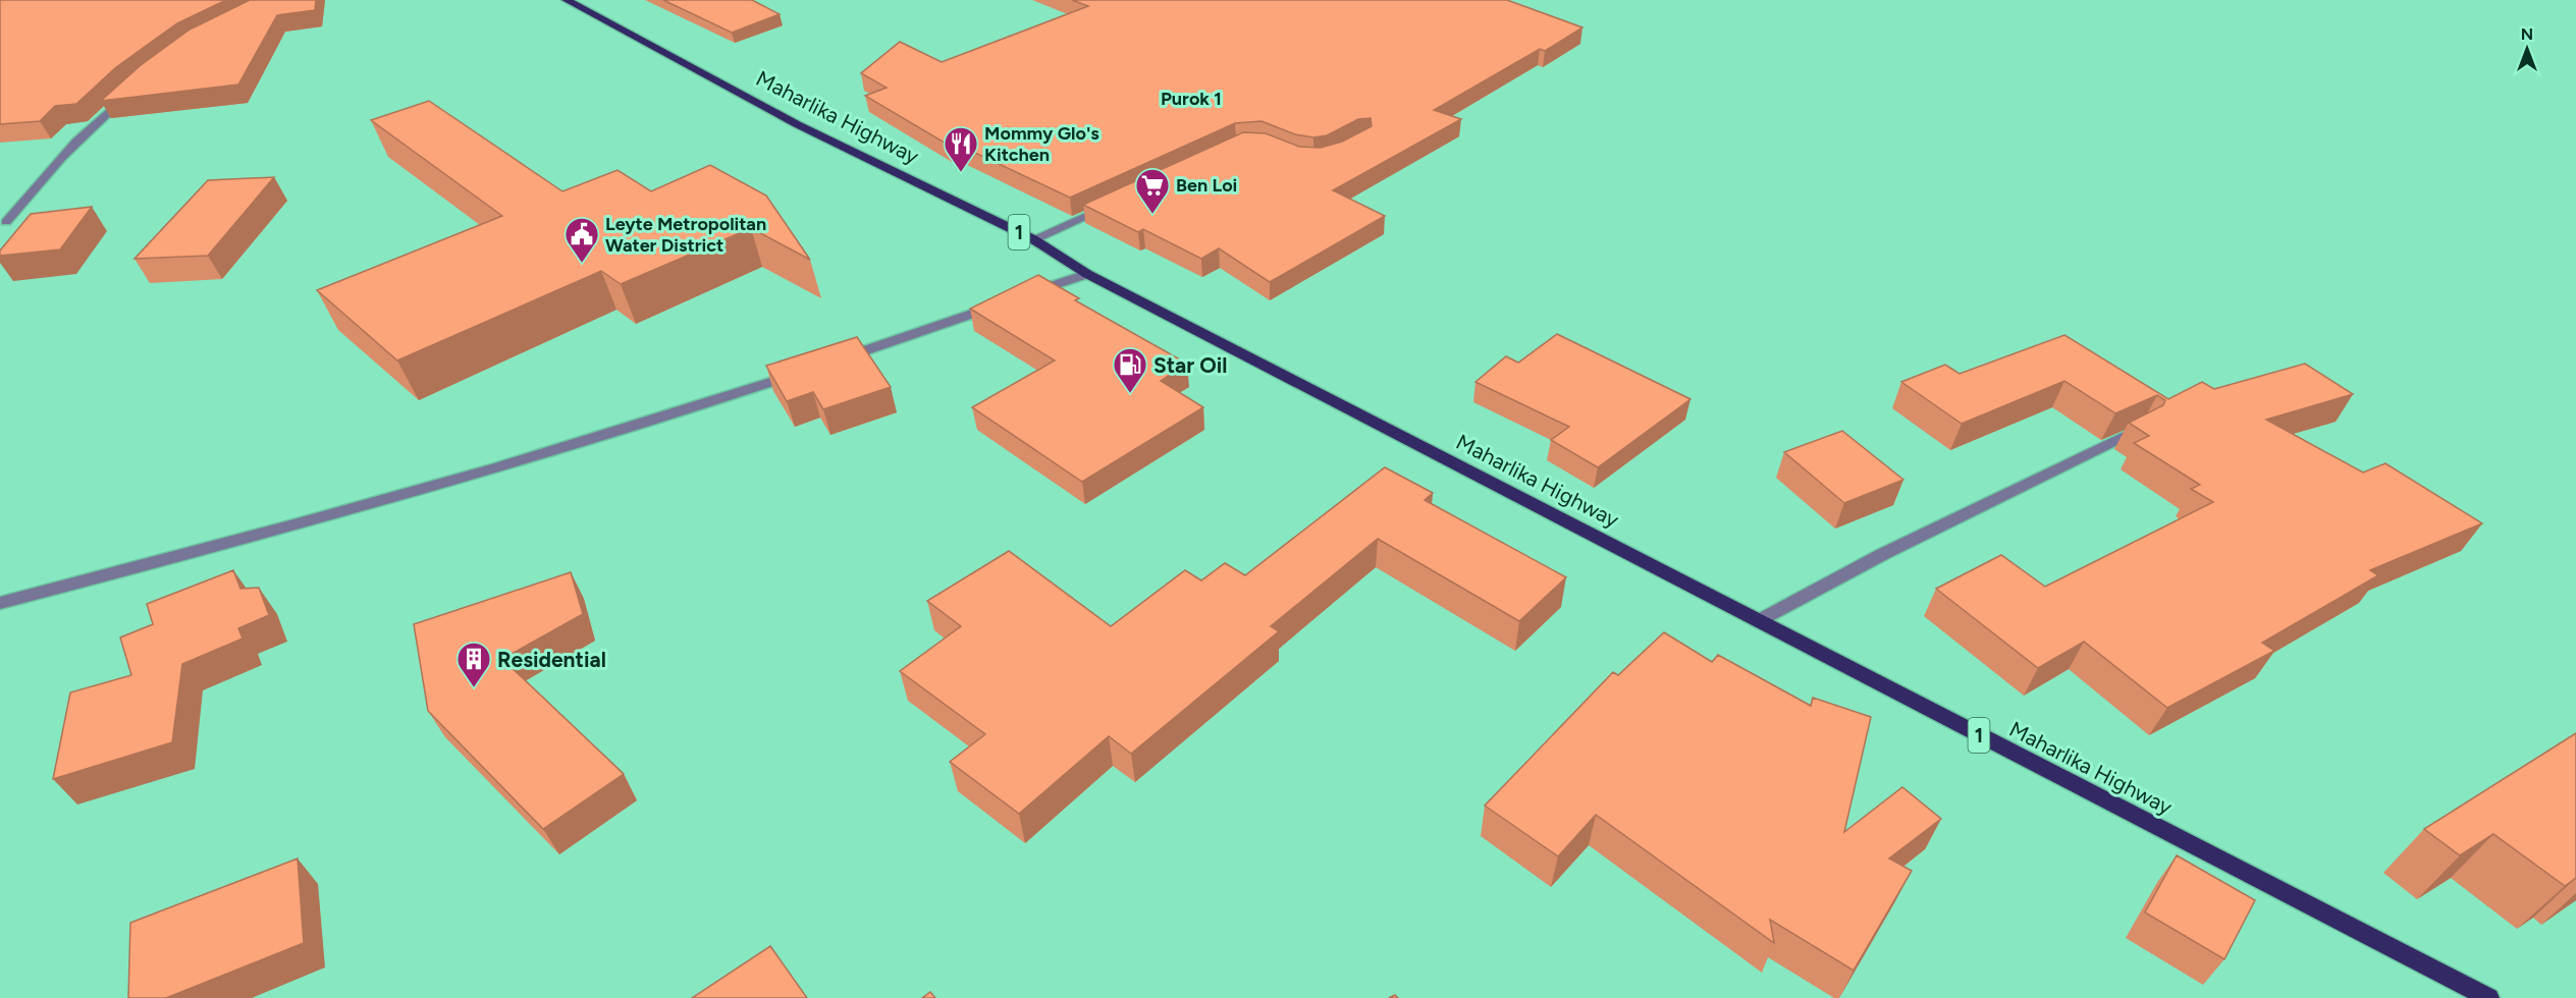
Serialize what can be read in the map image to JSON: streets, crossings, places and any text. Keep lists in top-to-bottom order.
{
  "streets": {
    "main road": ["Maharlika Highway", "1"]
  },
  "districts": ["Purok 1"],
  "places": {
    "restaurant": ["Mommy Glo's Kitchen"],
    "supermarket": ["Ben Loi"],
    "public building": ["Leyte Metropolitan Water District"],
    "fuel station": ["Star Oil"],
    "building": ["Residential"]
  },
  "north": "top"
}
